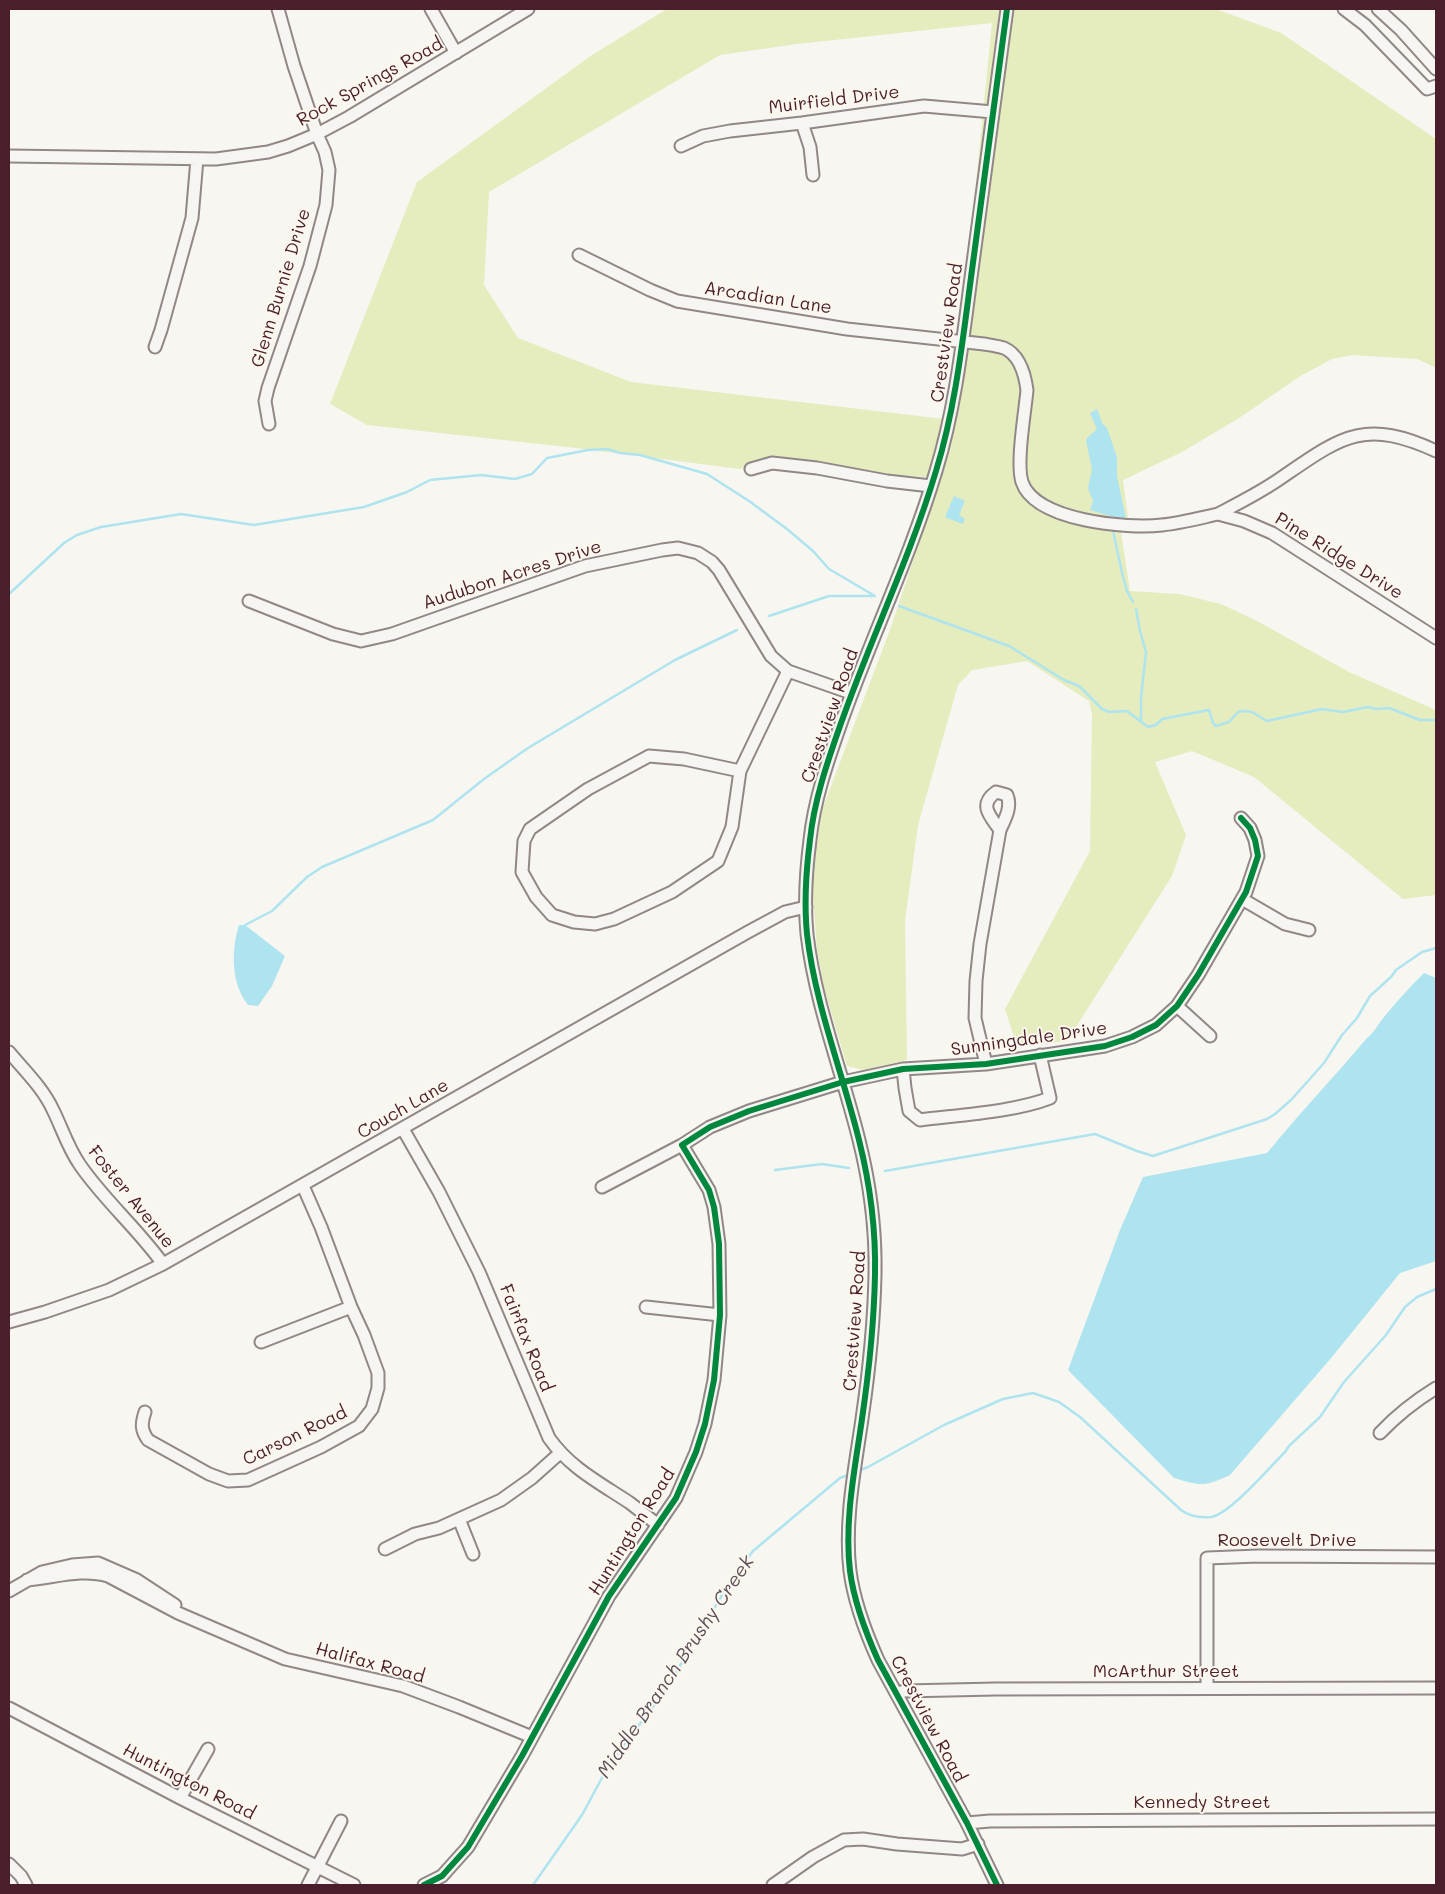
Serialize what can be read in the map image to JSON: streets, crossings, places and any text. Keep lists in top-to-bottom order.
{
  "streets": {
    "street": [
      "Rock Springs Road",
      "Muirfield Drive",
      "Glenn Burnie Drive",
      "Arcadian Lane",
      "Crestview Road",
      "Pine Ridge Drive",
      "Audubon Acres Drive",
      "Sunningdale Drive",
      "Couch Lane",
      "Foster Avenue",
      "Fairfax Road",
      "Carson Road",
      "Huntington Road",
      "Roosevelt Drive",
      "Halifax Road",
      "McArthur Street",
      "Kennedy Street"
    ]
  },
  "crossings": [
    ["Rock Springs Road", "Glenn Burnie Drive"],
    ["Muirfield Drive", "Crestview Road"],
    ["Arcadian Lane", "Crestview Road"],
    ["Arcadian Lane", "Pine Ridge Drive"],
    ["Crestview Road", "Pine Ridge Drive"],
    ["Crestview Road", "Audubon Acres Drive"],
    ["Crestview Road", "Sunningdale Drive"],
    ["Crestview Road", "Couch Lane"],
    ["Crestview Road", "McArthur Street"],
    ["Crestview Road", "Kennedy Street"],
    ["Couch Lane", "Foster Avenue"],
    ["Couch Lane", "Fairfax Road"],
    ["Couch Lane", "Carson Road"],
    ["Fairfax Road", "Huntington Road"],
    ["Huntington Road", "Halifax Road"],
    ["Roosevelt Drive", "McArthur Street"]
  ],
  "water": ["Middle Branch Brushy Creek"]
}
